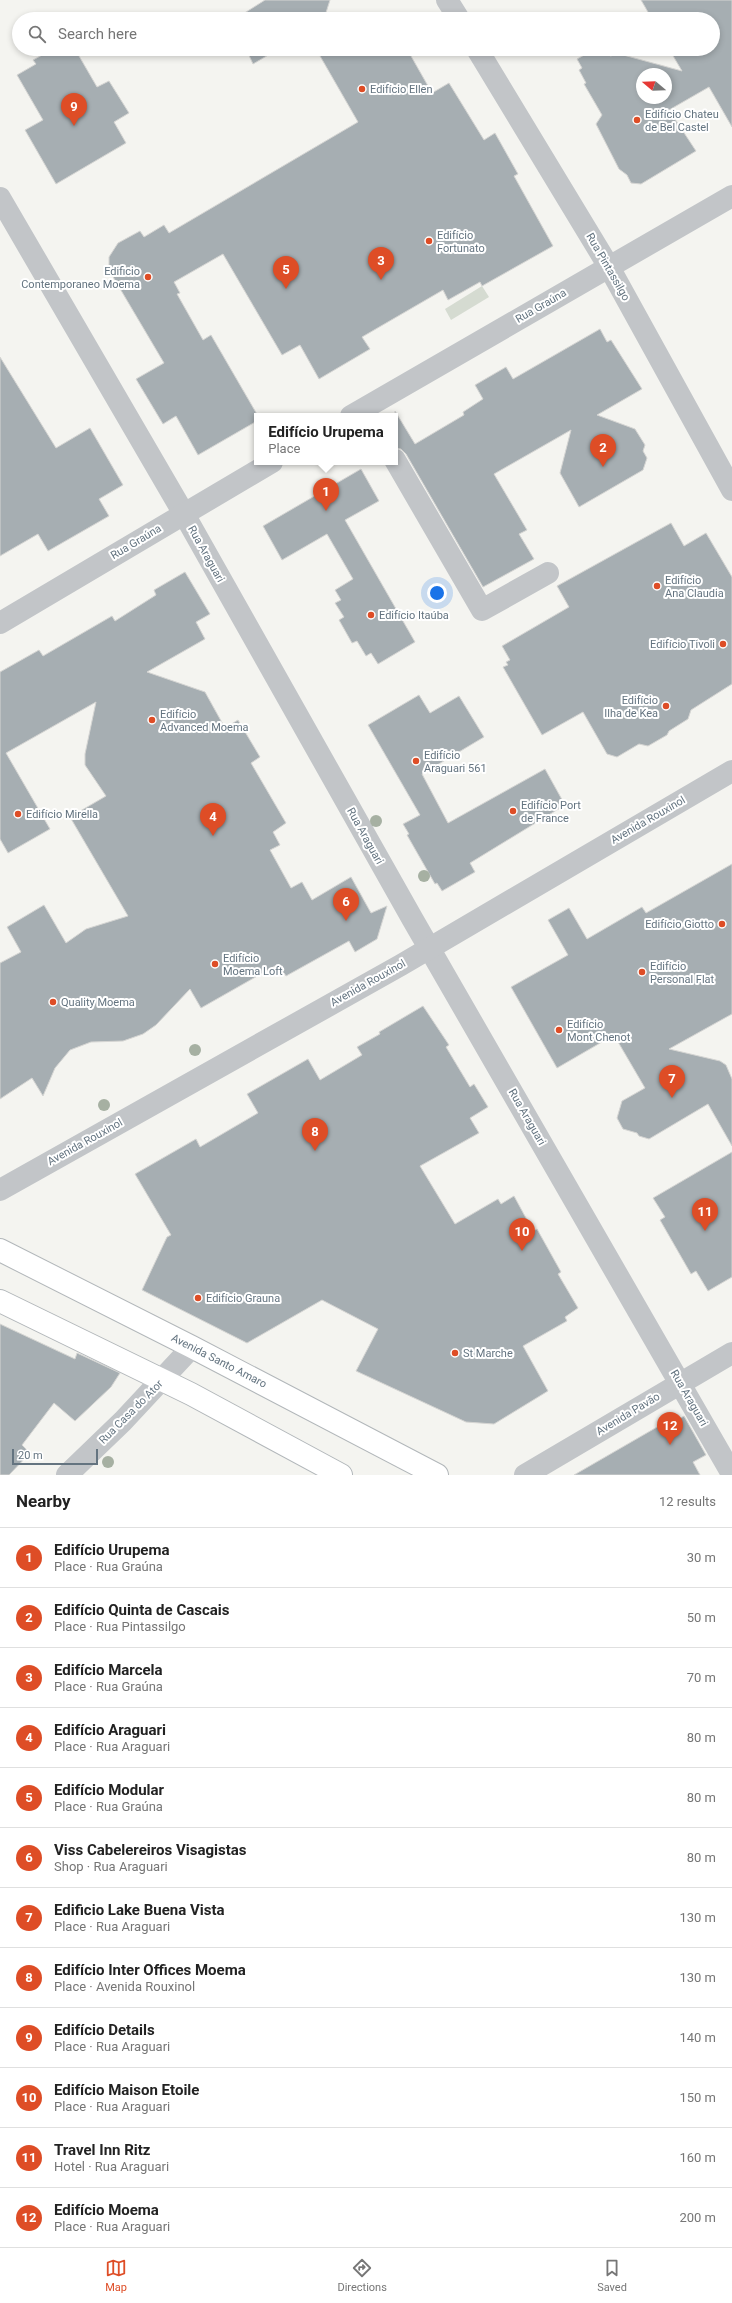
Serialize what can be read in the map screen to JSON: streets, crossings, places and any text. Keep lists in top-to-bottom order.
{
  "streets": {
    "main road": ["Avenida Santo Amaro"],
    "street": [
      "Rua Pintassilgo",
      "Rua Graúna",
      "Rua Araguari",
      "Avenida Rouxinol",
      "Rua Casa do Ator",
      "Avenida Pavão"
    ]
  },
  "crossings": [
    ["Rua Pintassilgo", "Rua Graúna"],
    ["Rua Graúna", "Rua Araguari"],
    ["Rua Araguari", "Avenida Rouxinol"],
    ["Rua Araguari", "Avenida Pavão"],
    ["Avenida Santo Amaro", "Rua Casa do Ator"]
  ],
  "places": [
    "Edifício Ellen",
    "Edifício Chateu de Bel Castel",
    "Edifício Fortunato",
    "Edificio Contemporaneo Moema",
    "Edifício Ana Claudia",
    "Edifício Itaúba",
    "Edifício Tivoli",
    "Edifício Ilha de Kea",
    "Edifício Advanced Moema",
    "Edifício Araguari 561",
    "Edifício Port de France",
    "Edifício Mirella",
    "Edifício Giotto",
    "Edifício Moema Loft",
    "Edifício Personal Flat",
    "Quality Moema",
    "Edifício Mont Chenot",
    "Edifício Grauna",
    "St Marche"
  ],
  "scale_bar": "20 m",
  "north": "left",
  "page": {
    "search": "Search here",
    "pins": [
      "9",
      "3",
      "5",
      "2",
      "1",
      "4",
      "6",
      "7",
      "8",
      "11",
      "10",
      "12"
    ],
    "popup": ["Edifício Urupema", "Place"],
    "scale": "20 m",
    "heading": ["Nearby", "12 results"],
    "list": [
      {
        "mark": "1",
        "name": "Edifício Urupema",
        "note": "Place · Rua Graúna",
        "value": "30 m"
      },
      {
        "mark": "2",
        "name": "Edifício Quinta de Cascais",
        "note": "Place · Rua Pintassilgo",
        "value": "50 m"
      },
      {
        "mark": "3",
        "name": "Edifício Marcela",
        "note": "Place · Rua Graúna",
        "value": "70 m"
      },
      {
        "mark": "4",
        "name": "Edifício Araguari",
        "note": "Place · Rua Araguari",
        "value": "80 m"
      },
      {
        "mark": "5",
        "name": "Edifício Modular",
        "note": "Place · Rua Graúna",
        "value": "80 m"
      },
      {
        "mark": "6",
        "name": "Viss Cabelereiros Visagistas",
        "note": "Shop · Rua Araguari",
        "value": "80 m"
      },
      {
        "mark": "7",
        "name": "Edificio Lake Buena Vista",
        "note": "Place · Rua Araguari",
        "value": "130 m"
      },
      {
        "mark": "8",
        "name": "Edifício Inter Offices Moema",
        "note": "Place · Avenida Rouxinol",
        "value": "130 m"
      },
      {
        "mark": "9",
        "name": "Edifício Details",
        "note": "Place · Rua Araguari",
        "value": "140 m"
      },
      {
        "mark": "10",
        "name": "Edifício Maison Etoile",
        "note": "Place · Rua Araguari",
        "value": "150 m"
      },
      {
        "mark": "11",
        "name": "Travel Inn Ritz",
        "note": "Hotel · Rua Araguari",
        "value": "160 m"
      },
      {
        "mark": "12",
        "name": "Edifício Moema",
        "note": "Place · Rua Araguari",
        "value": "200 m"
      }
    ],
    "nav": ["Map", "Directions", "Saved"]
  }
}
